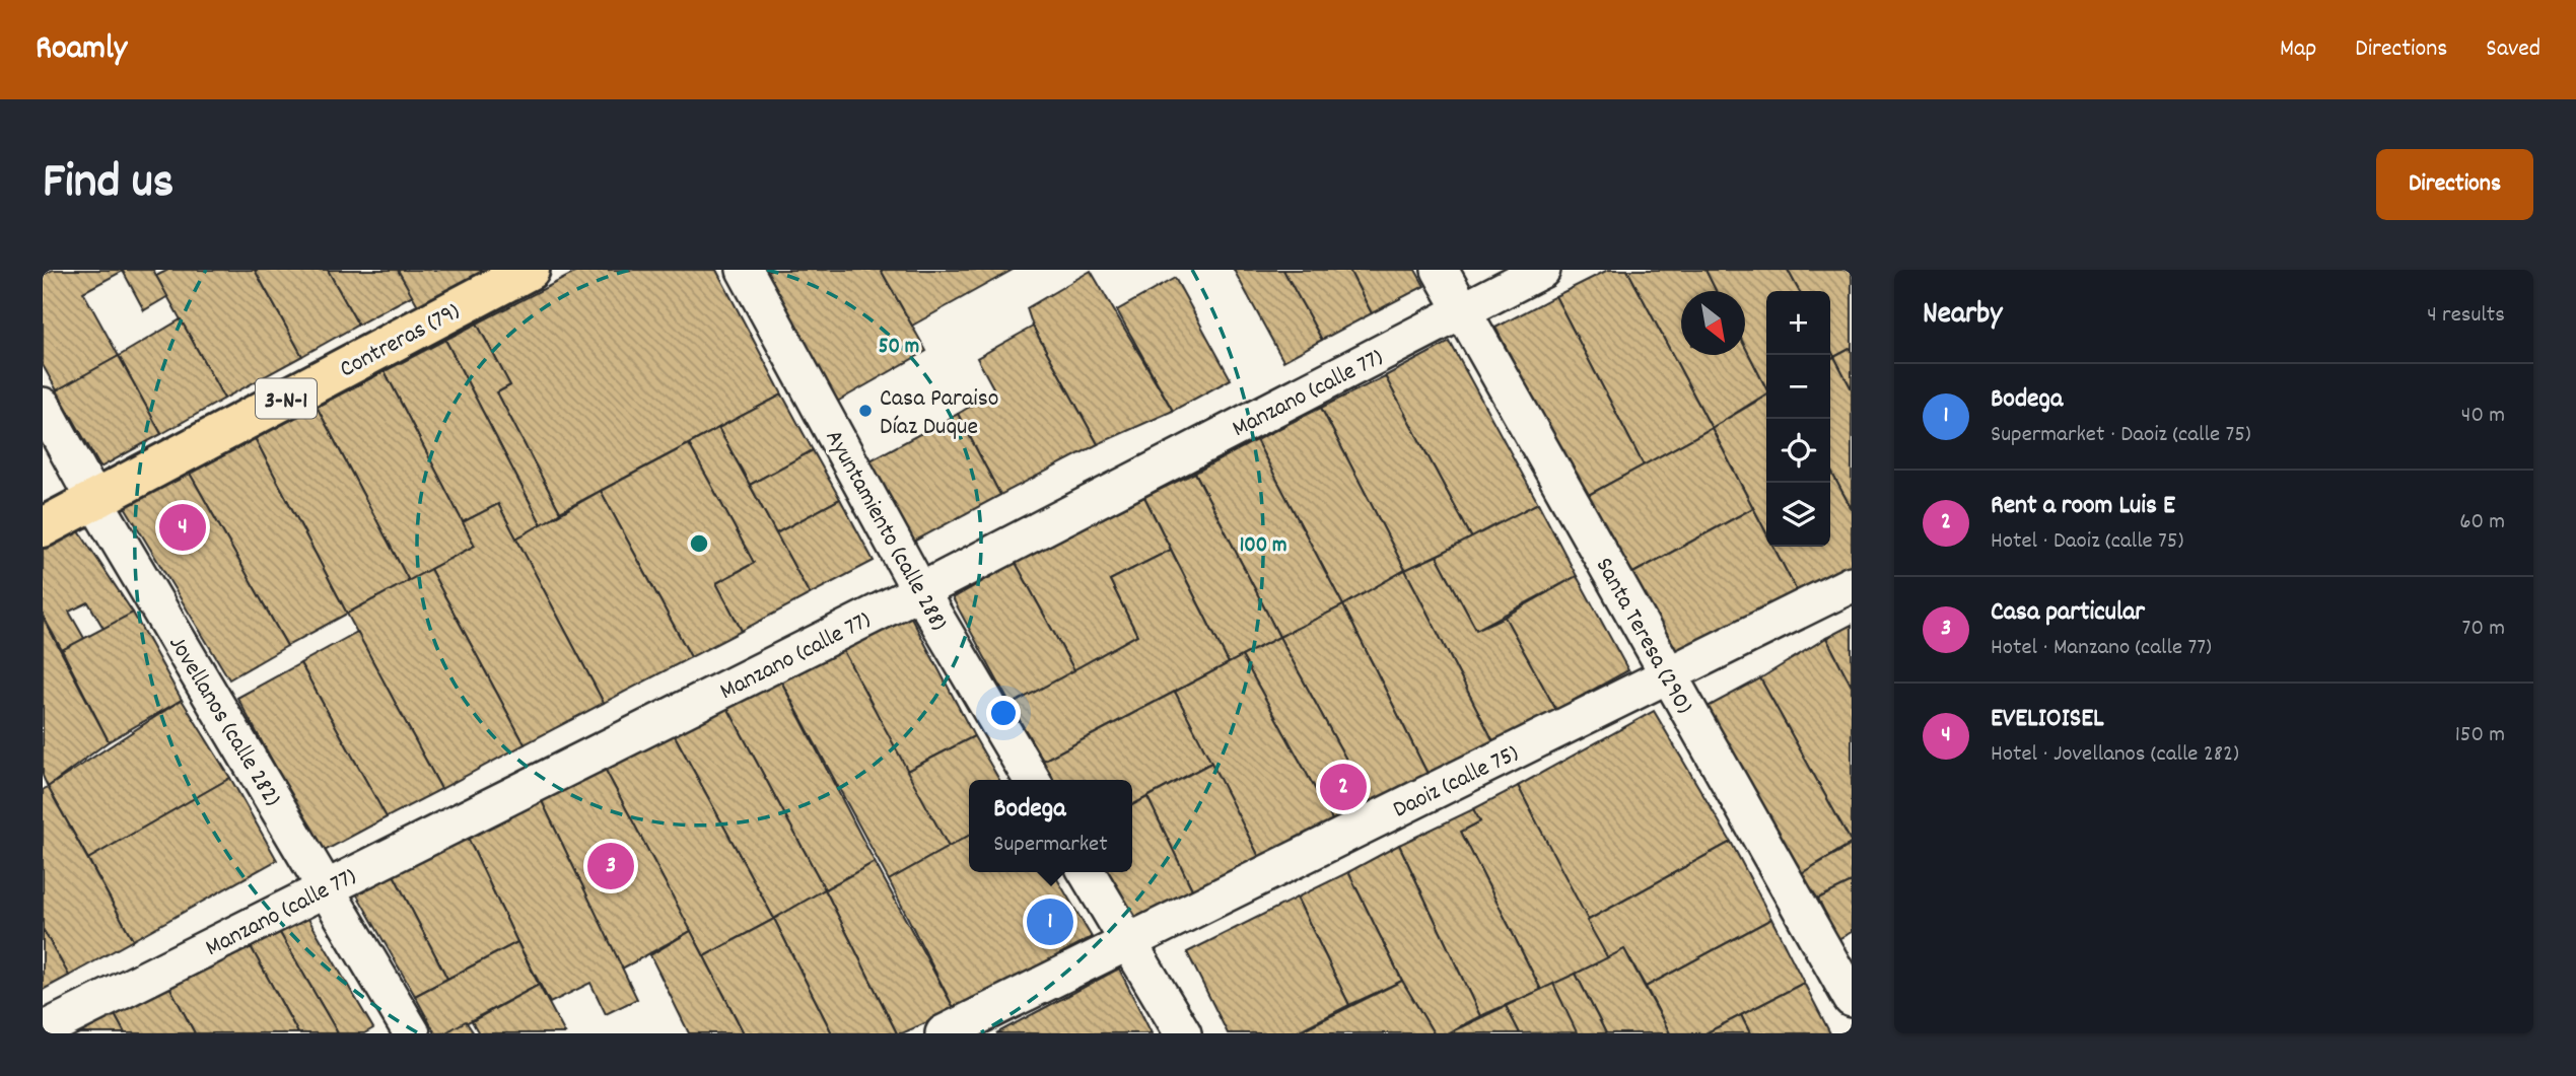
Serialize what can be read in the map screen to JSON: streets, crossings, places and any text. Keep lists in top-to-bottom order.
{
  "streets": {
    "main road": ["Contreras (79)", "3-N-1"],
    "street": [
      "Manzano (calle 77)",
      "Ayuntamiento (calle 288)",
      "Santa Teresa (290)",
      "Jovellanos (calle 282)",
      "Daoiz (calle 75)"
    ]
  },
  "crossings": [
    ["Contreras (79)", "Jovellanos (calle 282)"],
    ["Manzano (calle 77)", "Ayuntamiento (calle 288)"],
    ["Manzano (calle 77)", "Santa Teresa (290)"],
    ["Manzano (calle 77)", "Jovellanos (calle 282)"],
    ["Santa Teresa (290)", "Daoiz (calle 75)"]
  ],
  "places": ["Casa Paraiso Díaz Duque"],
  "north": "bottom right",
  "page": {
    "header": "Roamly",
    "nav": ["Map", "Directions", "Saved"],
    "title": "Find us",
    "buttons": "Directions",
    "heading": ["Nearby", "4 results"],
    "map_buttons": ["+", "−"],
    "list": [
      {
        "mark": "1",
        "name": "Bodega",
        "note": "Supermarket · Daoiz (calle 75)",
        "value": "40 m"
      },
      {
        "mark": "2",
        "name": "Rent a room Luis E",
        "note": "Hotel · Daoiz (calle 75)",
        "value": "60 m"
      },
      {
        "mark": "3",
        "name": "Casa particular",
        "note": "Hotel · Manzano (calle 77)",
        "value": "70 m"
      },
      {
        "mark": "4",
        "name": "EVELIOISEL",
        "note": "Hotel · Jovellanos (calle 282)",
        "value": "150 m"
      }
    ],
    "pins": [
      "4",
      "2",
      "3",
      "1"
    ],
    "popup": ["Bodega", "Supermarket"]
  },
  "rings": ["50 m", "100 m"]
}
